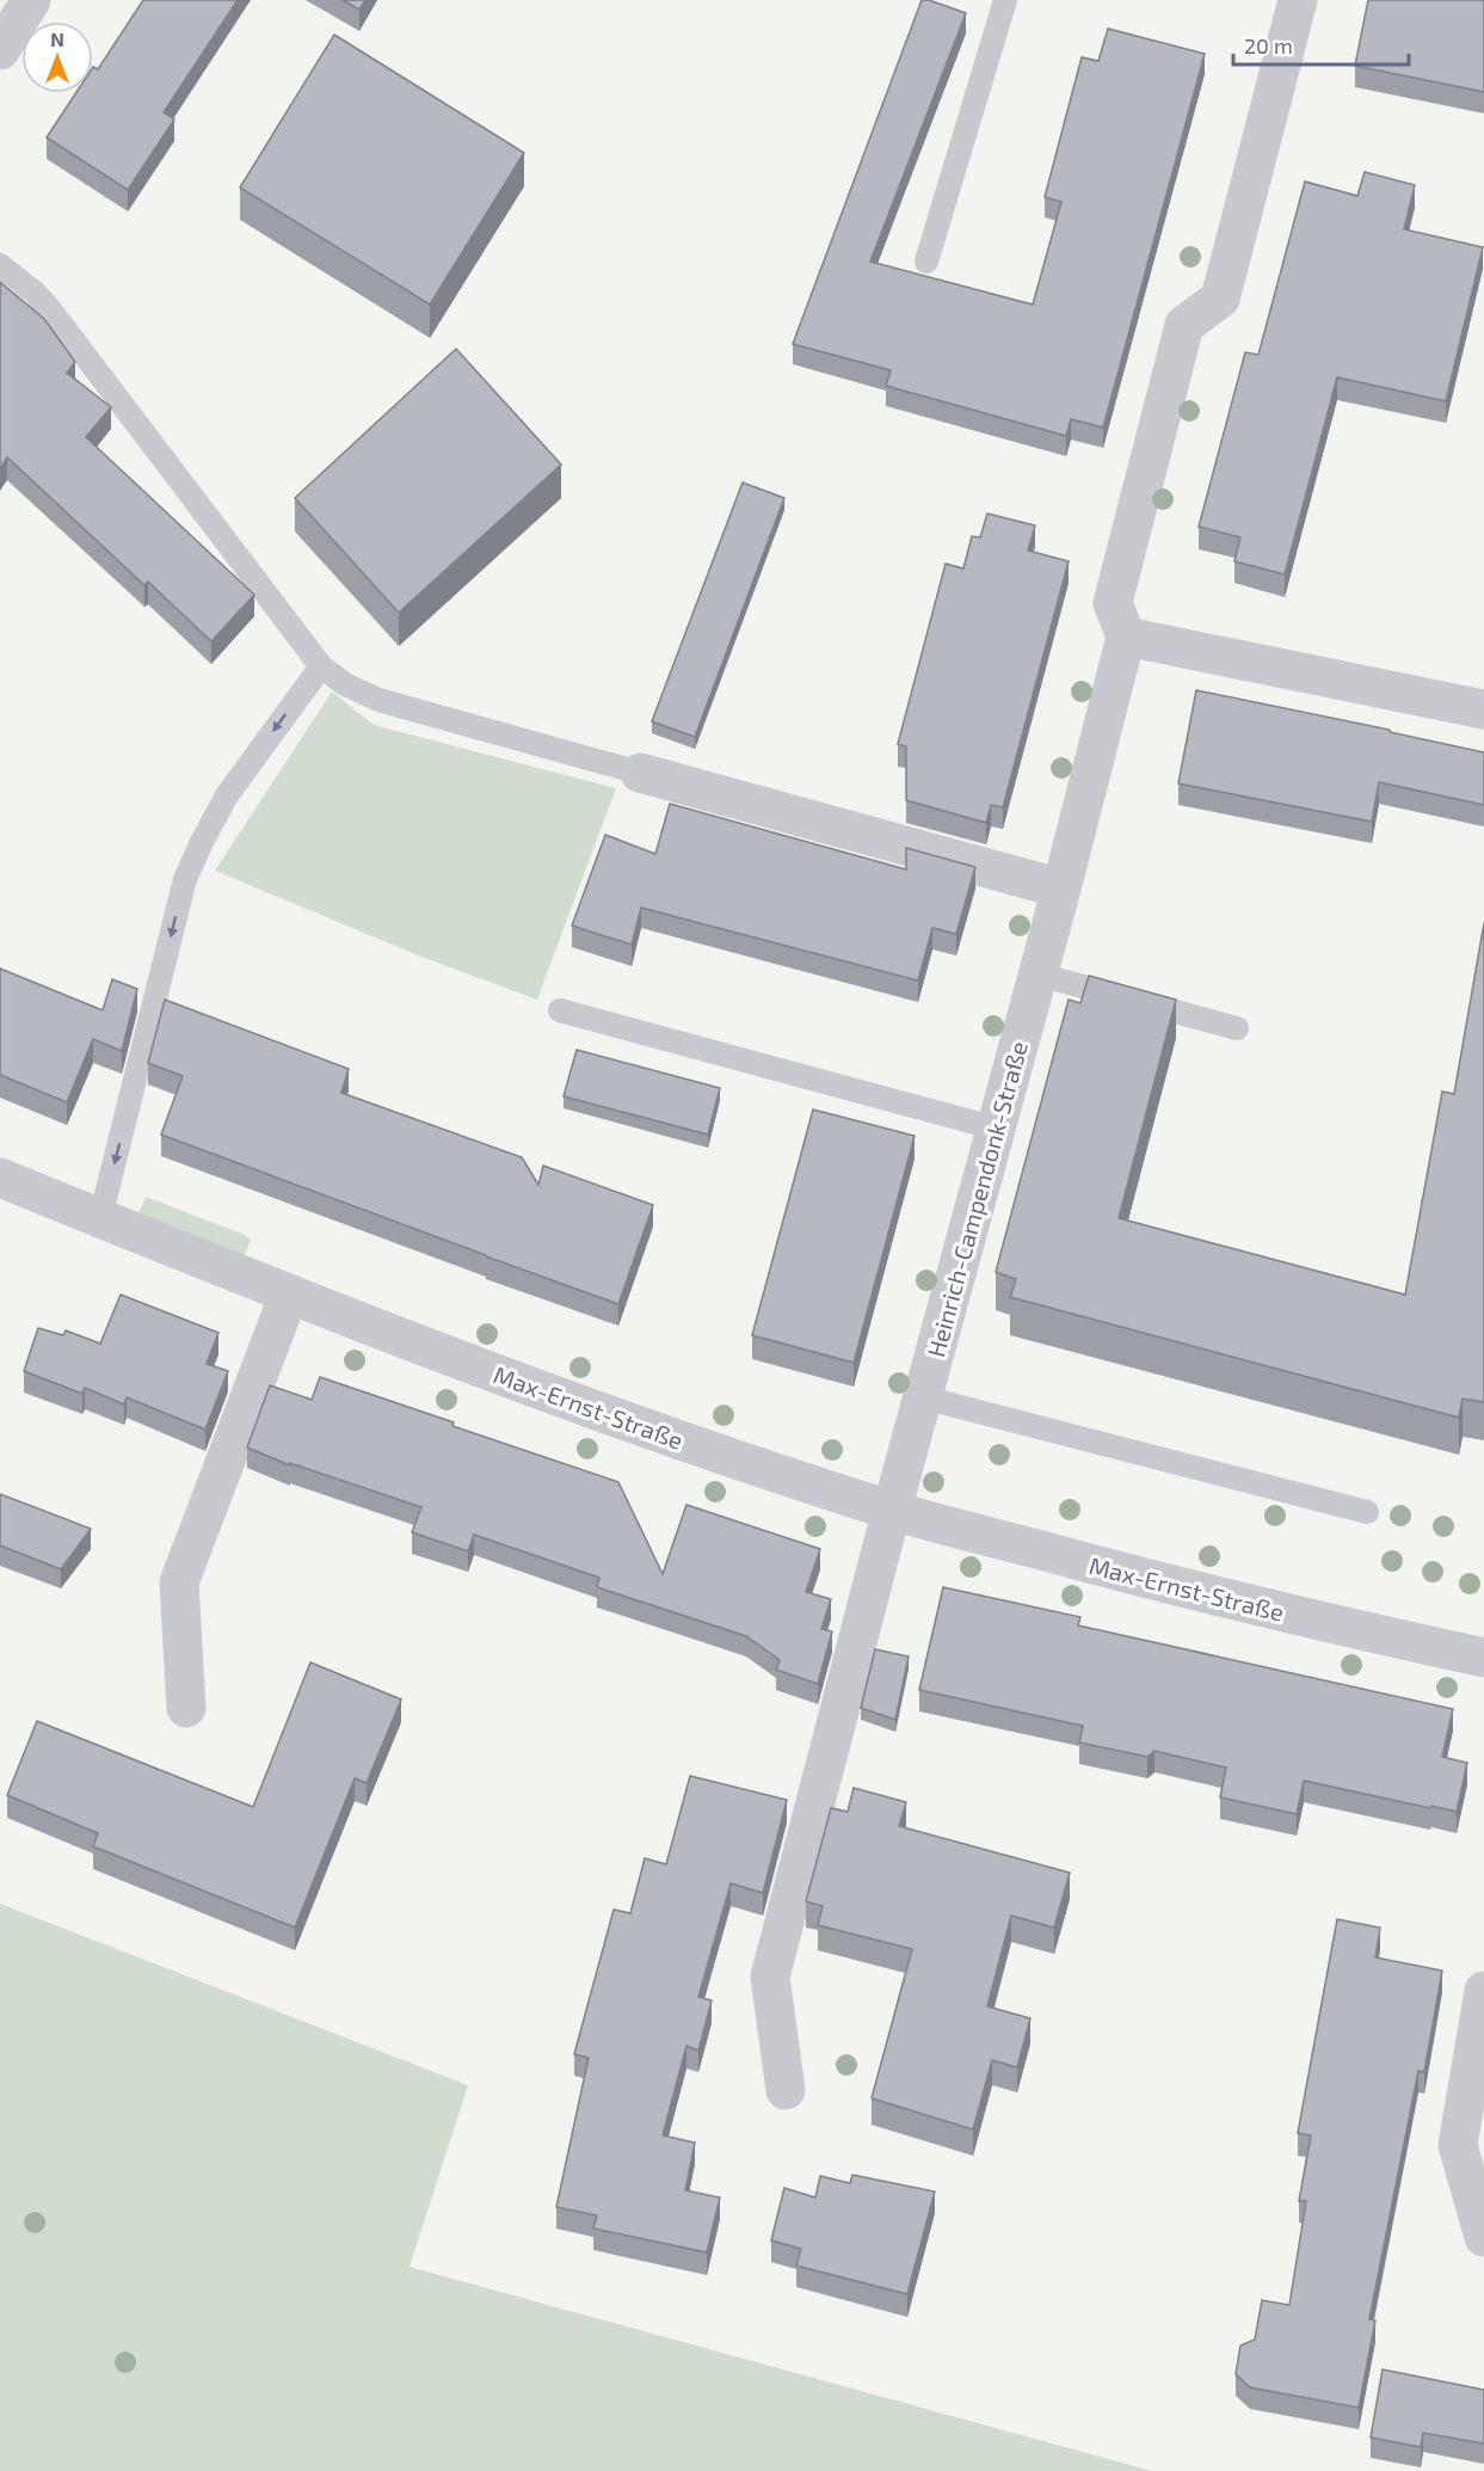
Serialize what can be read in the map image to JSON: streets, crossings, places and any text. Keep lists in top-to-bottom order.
{
  "streets": {
    "street": ["Heinrich-Campendonk-Straße", "Max-Ernst-Straße"]
  },
  "crossings": [
    ["Heinrich-Campendonk-Straße", "Max-Ernst-Straße"]
  ],
  "scale_bar": "20 m",
  "north": "top"
}
